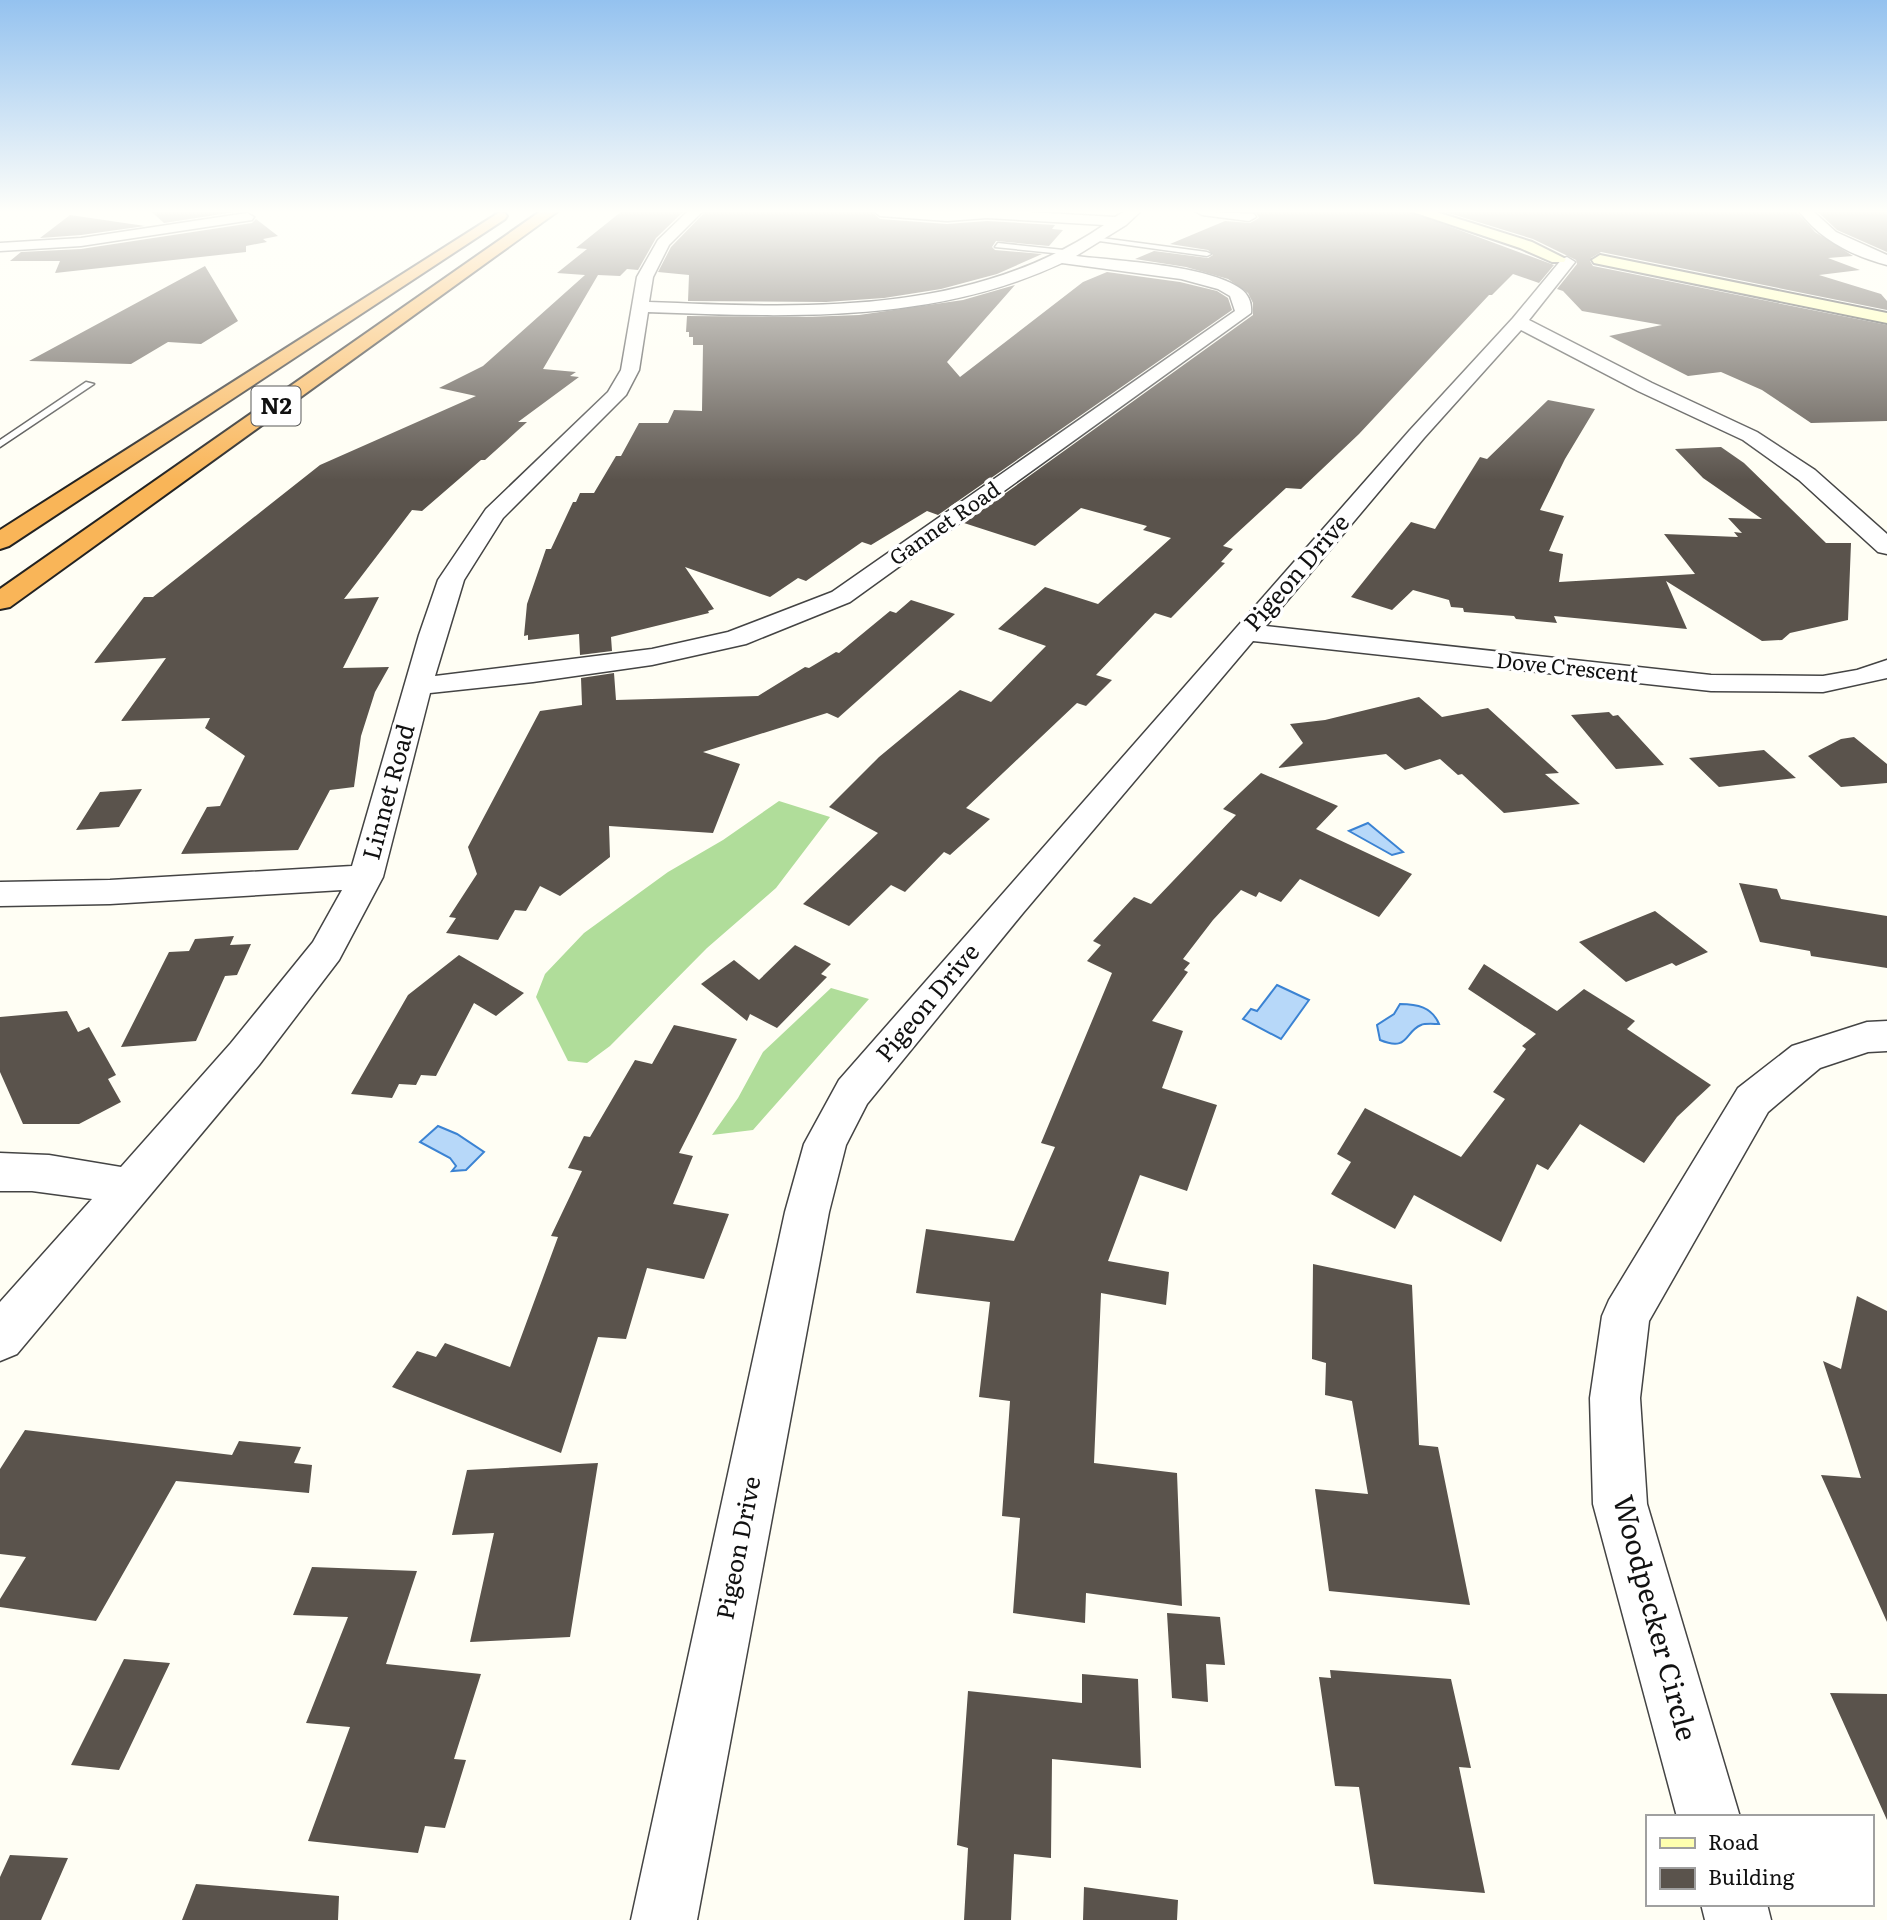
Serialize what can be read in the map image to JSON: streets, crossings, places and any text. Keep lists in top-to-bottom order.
{
  "streets": {
    "highway": ["N2"],
    "street": [
      "Gannet Road",
      "Pigeon Drive",
      "Dove Crescent",
      "Linnet Road",
      "Woodpecker Circle"
    ]
  },
  "crossings": [
    ["Gannet Road", "Linnet Road"],
    ["Pigeon Drive", "Dove Crescent"]
  ],
  "legend": ["Road", "Building"]
}
